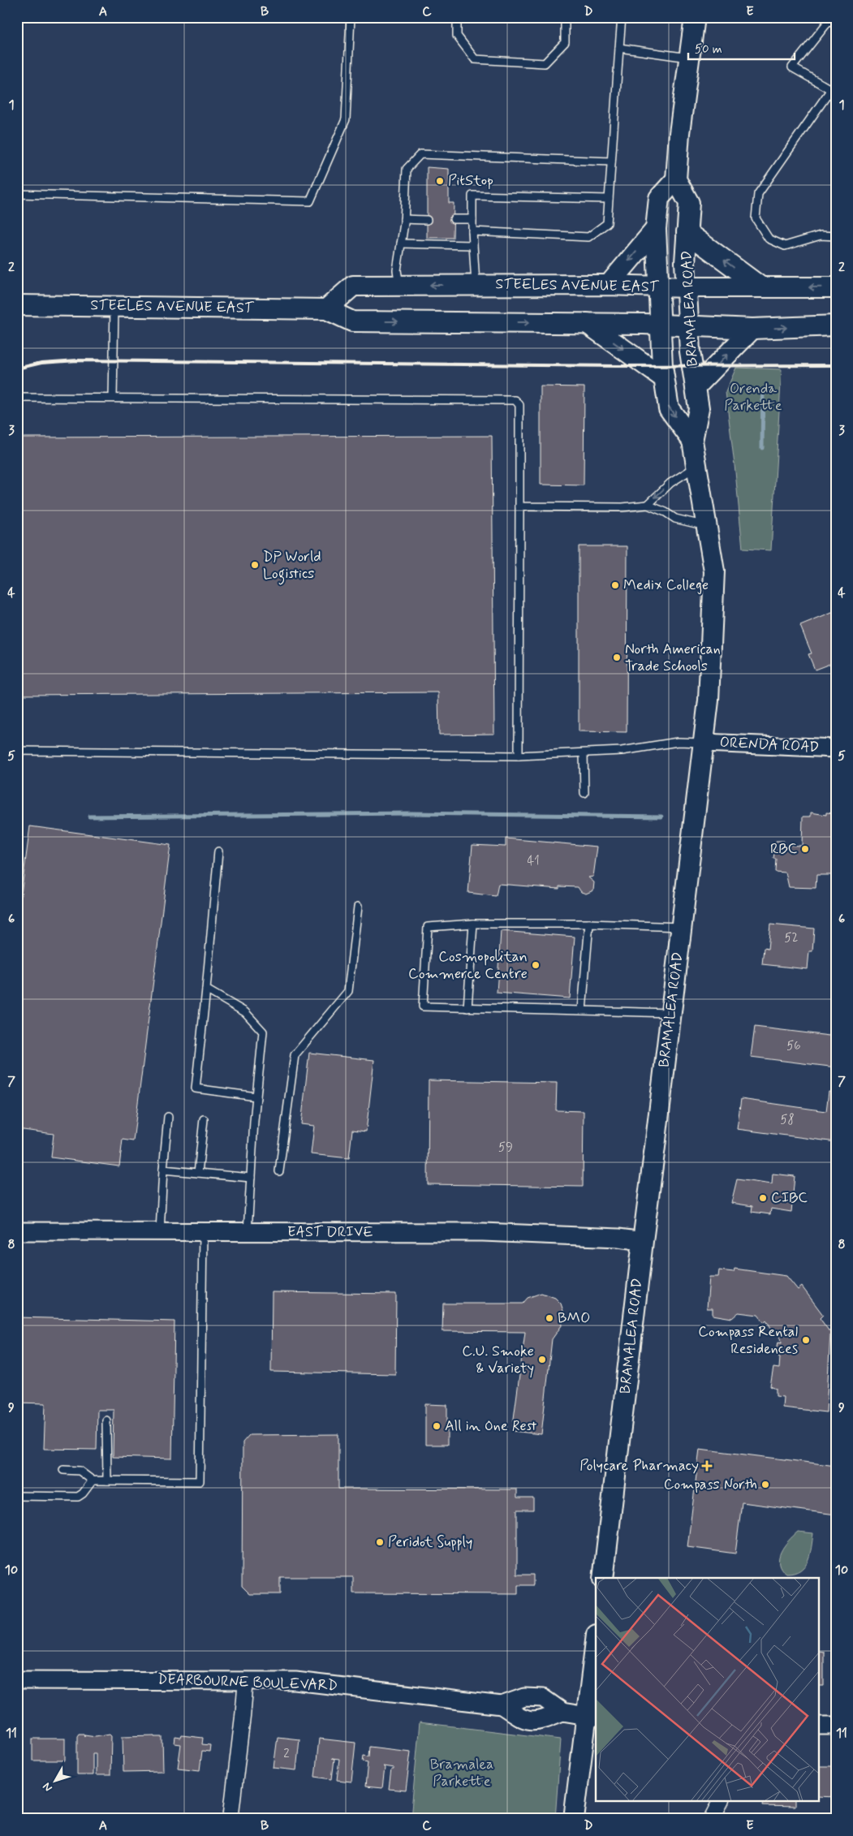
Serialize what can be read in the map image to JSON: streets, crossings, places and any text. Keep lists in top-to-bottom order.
{
  "streets": {
    "main road": ["STEELES AVENUE EAST", "BRAMALEA ROAD"],
    "street": ["ORENDA ROAD", "EAST DRIVE", "DEARBOURNE BOULEVARD"]
  },
  "crossings": [
    ["STEELES AVENUE EAST", "BRAMALEA ROAD"],
    ["BRAMALEA ROAD", "ORENDA ROAD"],
    ["BRAMALEA ROAD", "EAST DRIVE"]
  ],
  "parks": ["Orenda Parkette", "Bramalea Parkette"],
  "places": {
    "other": [
      "PitStop",
      "DP World Logistics",
      "Medix College",
      "North American Trade Schools",
      "RBC",
      "Cosmopolitan Commerce Centre",
      "CIBC",
      "BMO",
      "Compass Rental Residences",
      "C.U. Smoke & Variety",
      "All in One Rest",
      "Compass North",
      "Peridot Supply"
    ],
    "health": ["Polycare Pharmacy"]
  },
  "house_numbers": [
    "41",
    "52",
    "56",
    "58",
    "59",
    "2"
  ],
  "scale_bar": "50 m",
  "north": "bottom left",
  "grid": {
    "columns": [
      "A",
      "B",
      "C",
      "D",
      "E"
    ],
    "rows": [
      "1",
      "2",
      "3",
      "4",
      "5",
      "6",
      "7",
      "8",
      "9",
      "10",
      "11"
    ]
  }
}
